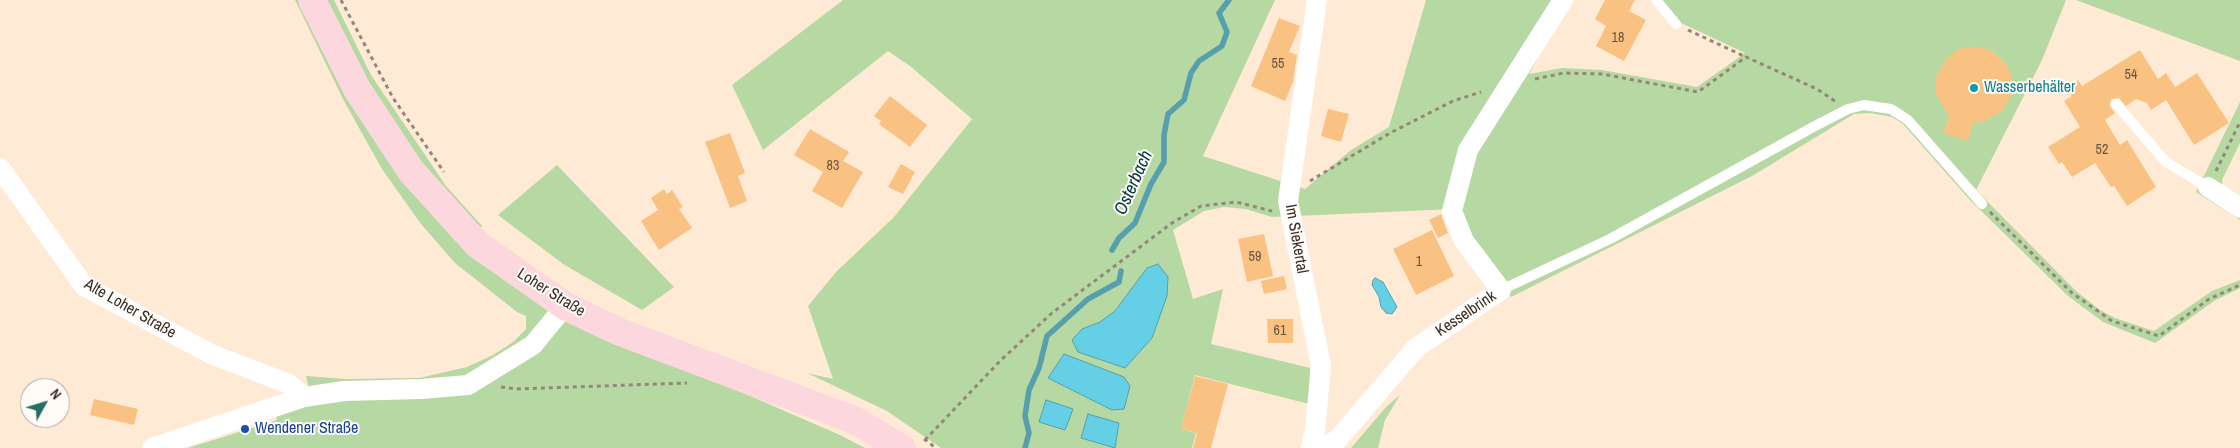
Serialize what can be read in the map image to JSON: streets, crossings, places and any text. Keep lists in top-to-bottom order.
{
  "streets": {
    "street": [
      "Im Siekertal",
      "Loher Straße",
      "Alte Loher Straße",
      "Kesselbrink"
    ]
  },
  "water": ["Osterbach"],
  "places": ["Wasserbehälter", "Wendener Straße"],
  "house_numbers": [
    "18",
    "55",
    "54",
    "52",
    "83",
    "59",
    "1",
    "61"
  ],
  "north": "top right"
}
